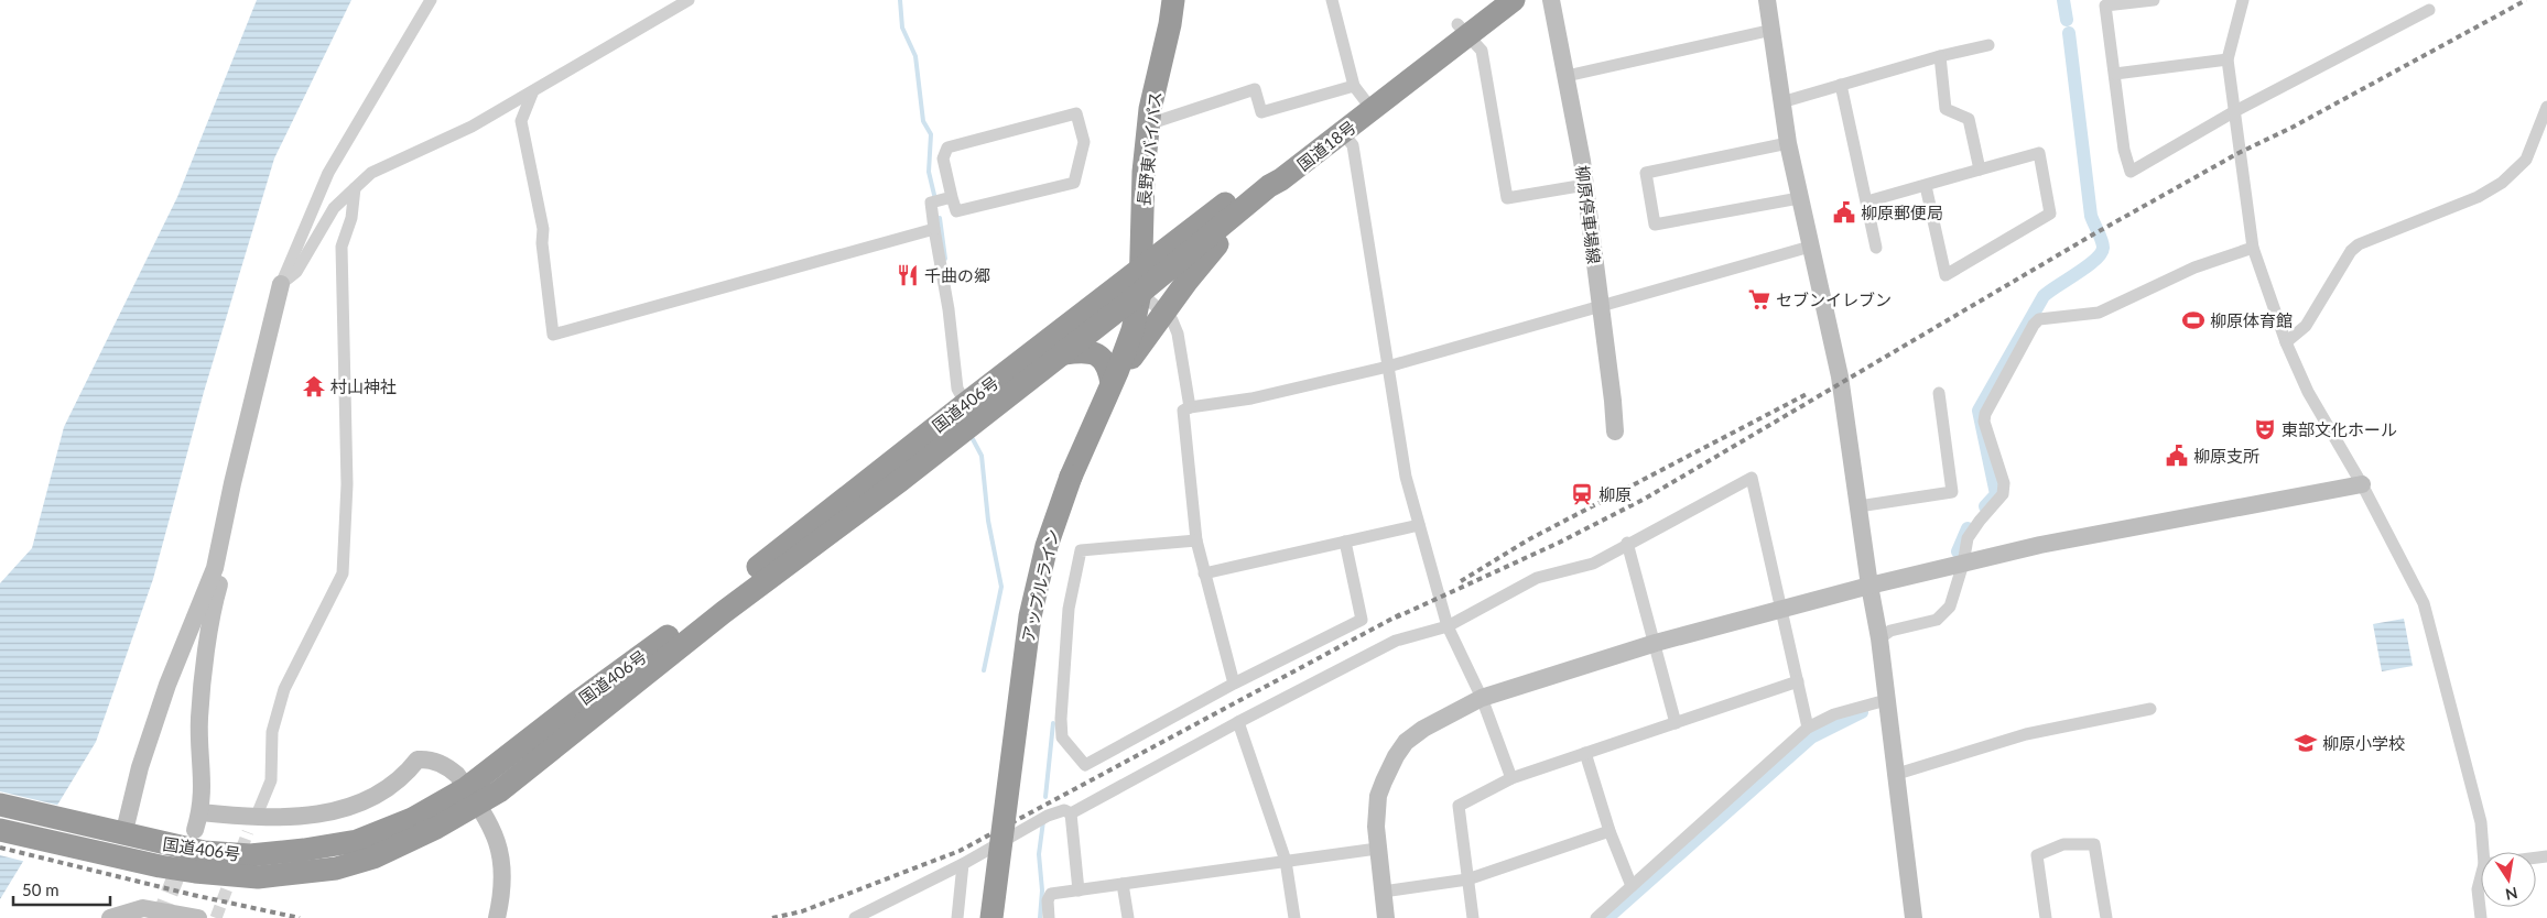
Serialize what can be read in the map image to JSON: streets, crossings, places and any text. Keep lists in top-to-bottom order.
{
  "streets": {
    "highway": [
      "国道18号",
      "長野東バイパス",
      "国道406号",
      "アップルライン"
    ],
    "street": ["柳原停車場線"]
  },
  "crossings": [
    ["国道18号", "長野東バイパス"],
    ["国道18号", "国道406号"],
    ["国道18号", "アップルライン"],
    ["長野東バイパス", "国道406号"],
    ["長野東バイパス", "アップルライン"],
    ["国道406号", "アップルライン"]
  ],
  "places": {
    "public building": ["柳原郵便局", "柳原支所"],
    "restaurant": ["千曲の郷"],
    "supermarket": ["セブンイレブン"],
    "sports": ["柳原体育館"],
    "temple": ["村山神社"],
    "theatre": ["東部文化ホール"],
    "station": ["柳原"],
    "school or university": ["柳原小学校"]
  },
  "scale_bar": "50 m",
  "north": "bottom"
}
